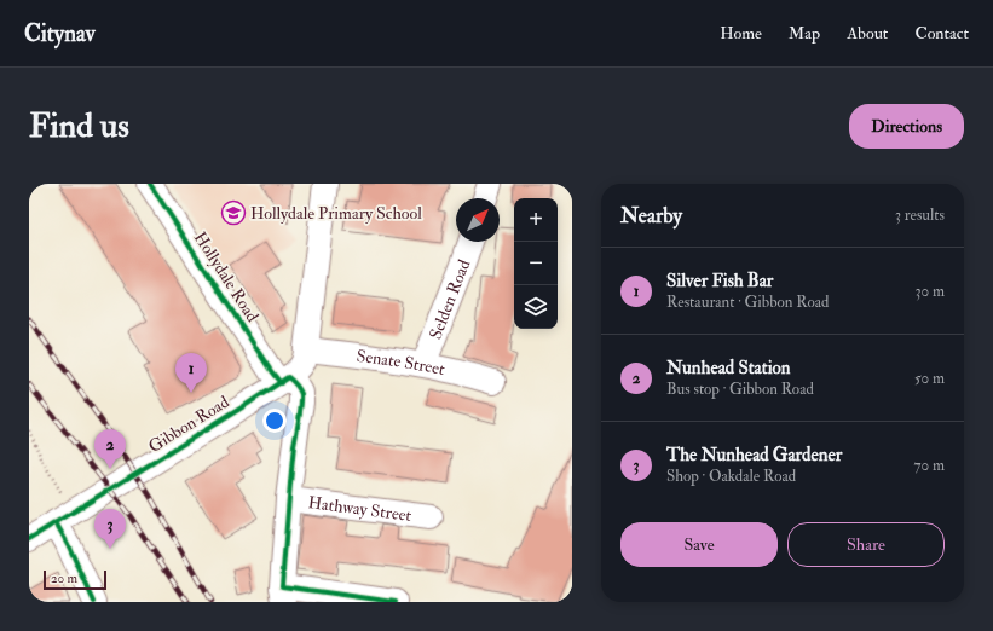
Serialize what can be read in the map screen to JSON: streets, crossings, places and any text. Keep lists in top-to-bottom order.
{
  "streets": {
    "street": [
      "Hollydale Road",
      "Selden Road",
      "Senate Street",
      "Gibbon Road",
      "Hathway Street"
    ]
  },
  "crossings": [
    ["Hollydale Road", "Gibbon Road"],
    ["Hollydale Road", "Hathway Street"],
    ["Selden Road", "Senate Street"],
    ["Senate Street", "Gibbon Road"]
  ],
  "places": {
    "school or university": ["Hollydale Primary School"]
  },
  "scale_bar": "20 m",
  "north": "top right",
  "page": {
    "header": "Citynav",
    "nav": [
      "Home",
      "Map",
      "About",
      "Contact"
    ],
    "buttons": [
      "Directions",
      ["Save", "Share"]
    ],
    "title": "Find us",
    "heading": ["Nearby", "3 results"],
    "map_buttons": ["+", "−"],
    "list": [
      {
        "mark": "1",
        "name": "Silver Fish Bar",
        "note": "Restaurant · Gibbon Road",
        "value": "30 m"
      },
      {
        "mark": "2",
        "name": "Nunhead Station",
        "note": "Bus stop · Gibbon Road",
        "value": "50 m"
      },
      {
        "mark": "3",
        "name": "The Nunhead Gardener",
        "note": "Shop · Oakdale Road",
        "value": "70 m"
      }
    ],
    "pins": ["1", "2", "3"],
    "scale": "20 m"
  }
}
